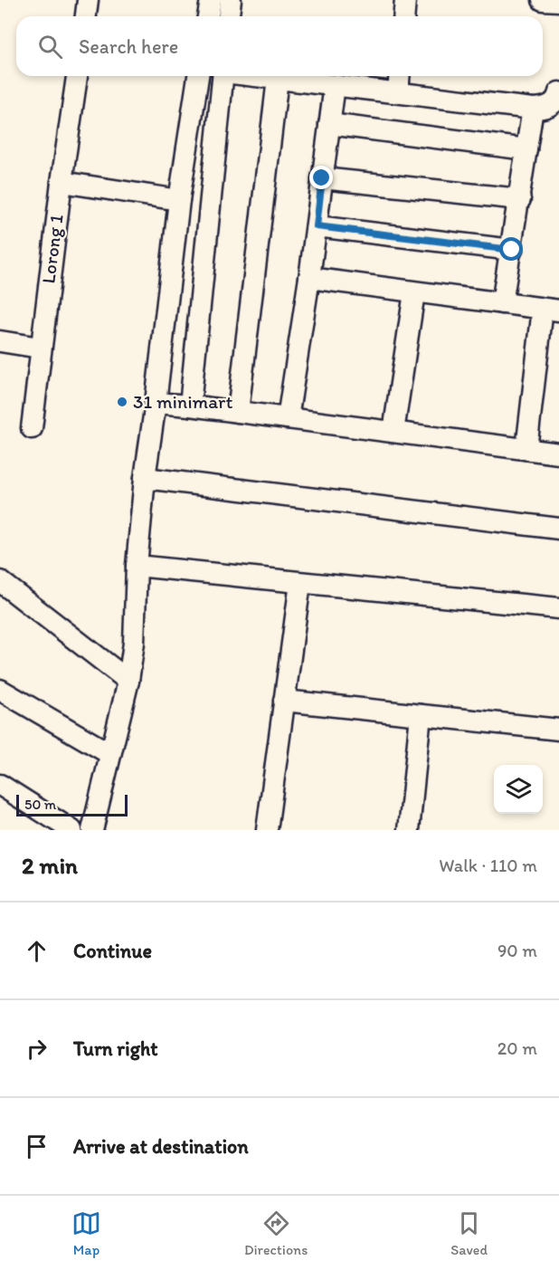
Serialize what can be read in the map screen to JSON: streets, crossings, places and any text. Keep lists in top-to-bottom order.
{
  "streets": {
    "street": ["Lorong 1"]
  },
  "places": ["31 minimart"],
  "scale_bar": "50 m",
  "page": {
    "search": "Search here",
    "scale": "50 m",
    "heading": ["2 min", "Walk · 110 m"],
    "list": [
      ["Continue", "90 m"],
      ["Turn right", "20 m"],
      "Arrive at destination"
    ],
    "nav": ["Map", "Directions", "Saved"]
  }
}
